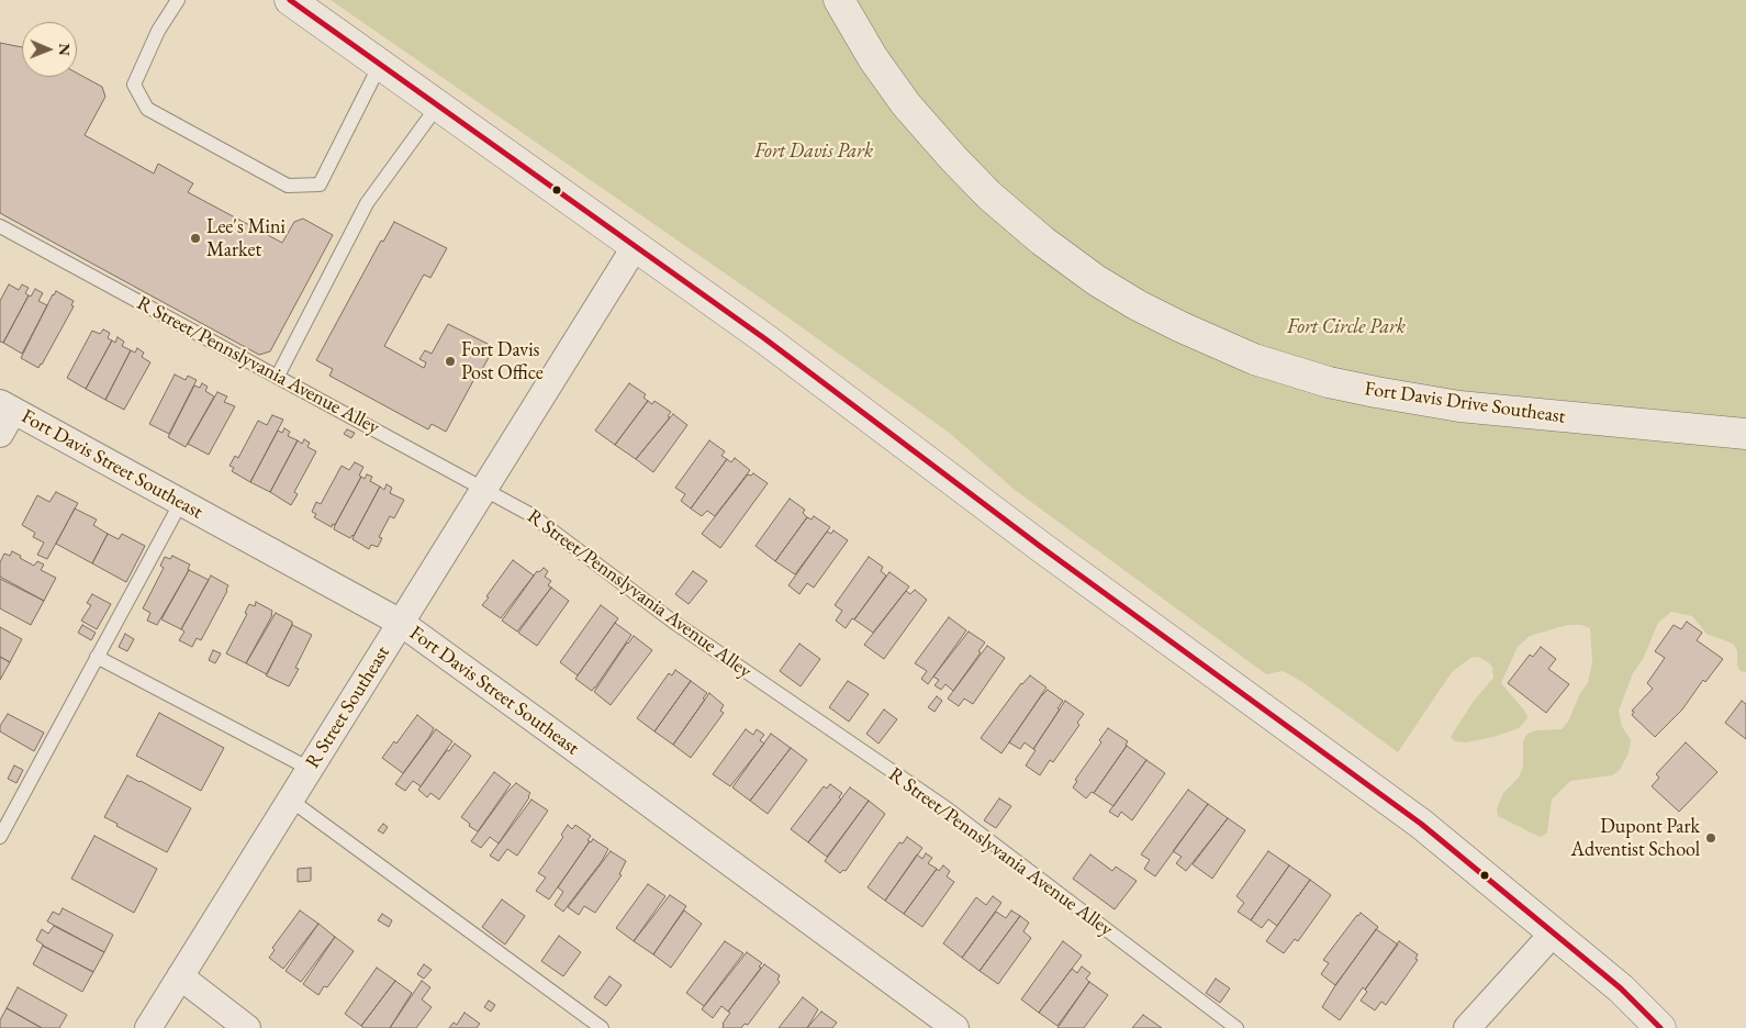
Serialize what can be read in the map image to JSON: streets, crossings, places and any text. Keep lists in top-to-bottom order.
{
  "streets": {
    "street": ["Fort Davis Drive Southeast", "Fort Davis Street Southeast", "R Street Southeast"],
    "lane": ["R Street/Pennslyvania Avenue Alley"]
  },
  "crossings": [
    ["R Street/Pennslyvania Avenue Alley", "R Street Southeast"],
    ["Fort Davis Street Southeast", "R Street Southeast"]
  ],
  "parks": ["Fort Davis Park", "Fort Circle Park"],
  "places": ["Lee's Mini Market", "Fort Davis Post Office", "Dupont Park Adventist School"],
  "north": "right"
}
